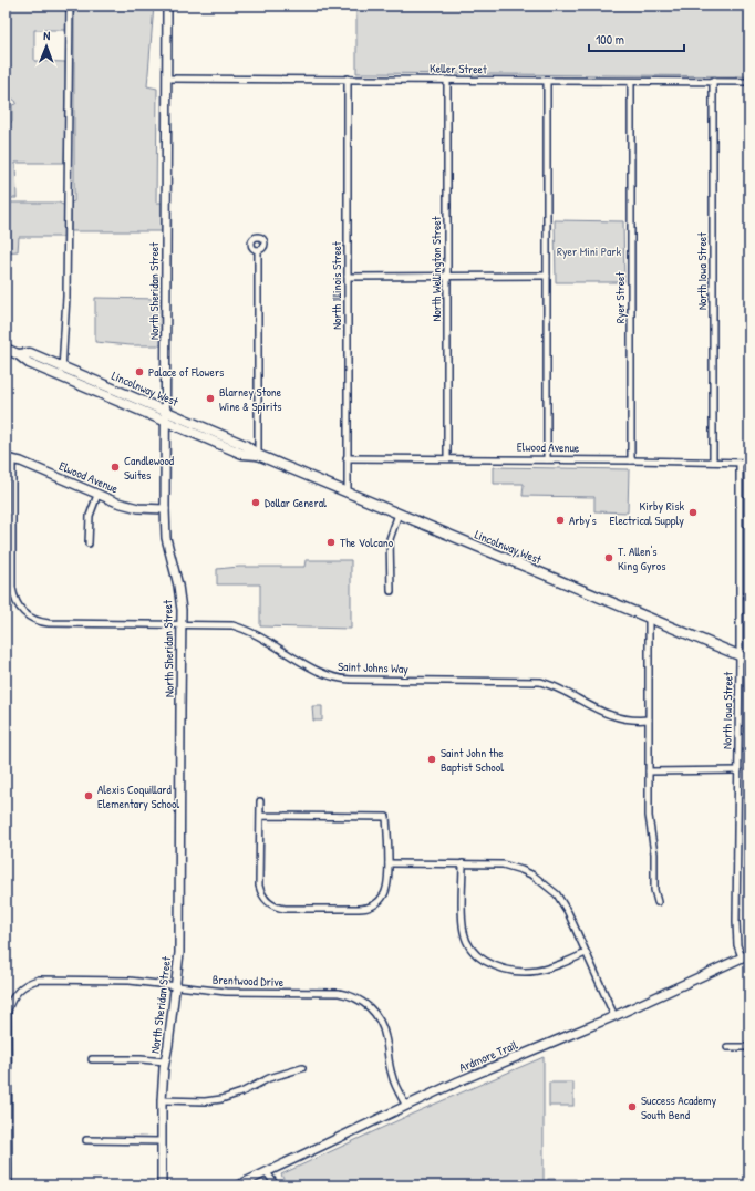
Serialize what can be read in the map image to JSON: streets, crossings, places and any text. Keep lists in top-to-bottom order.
{
  "streets": {
    "main road": ["Lincolnway West"],
    "street": [
      "Keller Street",
      "North Wellington Street",
      "North Iowa Street",
      "North Illinois Street",
      "North Sheridan Street",
      "Ryer Street",
      "Elwood Avenue",
      "Saint Johns Way",
      "Brentwood Drive",
      "Ardmore Trail"
    ]
  },
  "crossings": [
    ["Keller Street", "North Wellington Street"],
    ["Keller Street", "North Iowa Street"],
    ["Keller Street", "North Illinois Street"],
    ["Keller Street", "North Sheridan Street"],
    ["Keller Street", "Ryer Street"],
    ["North Wellington Street", "Elwood Avenue"],
    ["North Iowa Street", "Lincolnway West"],
    ["North Iowa Street", "Elwood Avenue"],
    ["North Iowa Street", "Ardmore Trail"],
    ["North Illinois Street", "Lincolnway West"],
    ["North Illinois Street", "Elwood Avenue"],
    ["North Sheridan Street", "Lincolnway West"],
    ["North Sheridan Street", "Elwood Avenue"],
    ["North Sheridan Street", "Saint Johns Way"],
    ["North Sheridan Street", "Brentwood Drive"],
    ["Ryer Street", "Elwood Avenue"],
    ["Elwood Avenue", "Saint Johns Way"],
    ["Brentwood Drive", "Ardmore Trail"]
  ],
  "parks": ["Ryer Mini Park"],
  "places": [
    "Palace of Flowers",
    "Blarney Stone Wine & Spirits",
    "Candlewood Suites",
    "Dollar General",
    "Kirby Risk Electrical Supply",
    "Arby's",
    "The Volcano",
    "T. Allen's King Gyros",
    "Saint John the Baptist School",
    "Alexis Coquillard Elementary School",
    "Success Academy South Bend"
  ],
  "scale_bar": "100 m",
  "north": "top"
}
